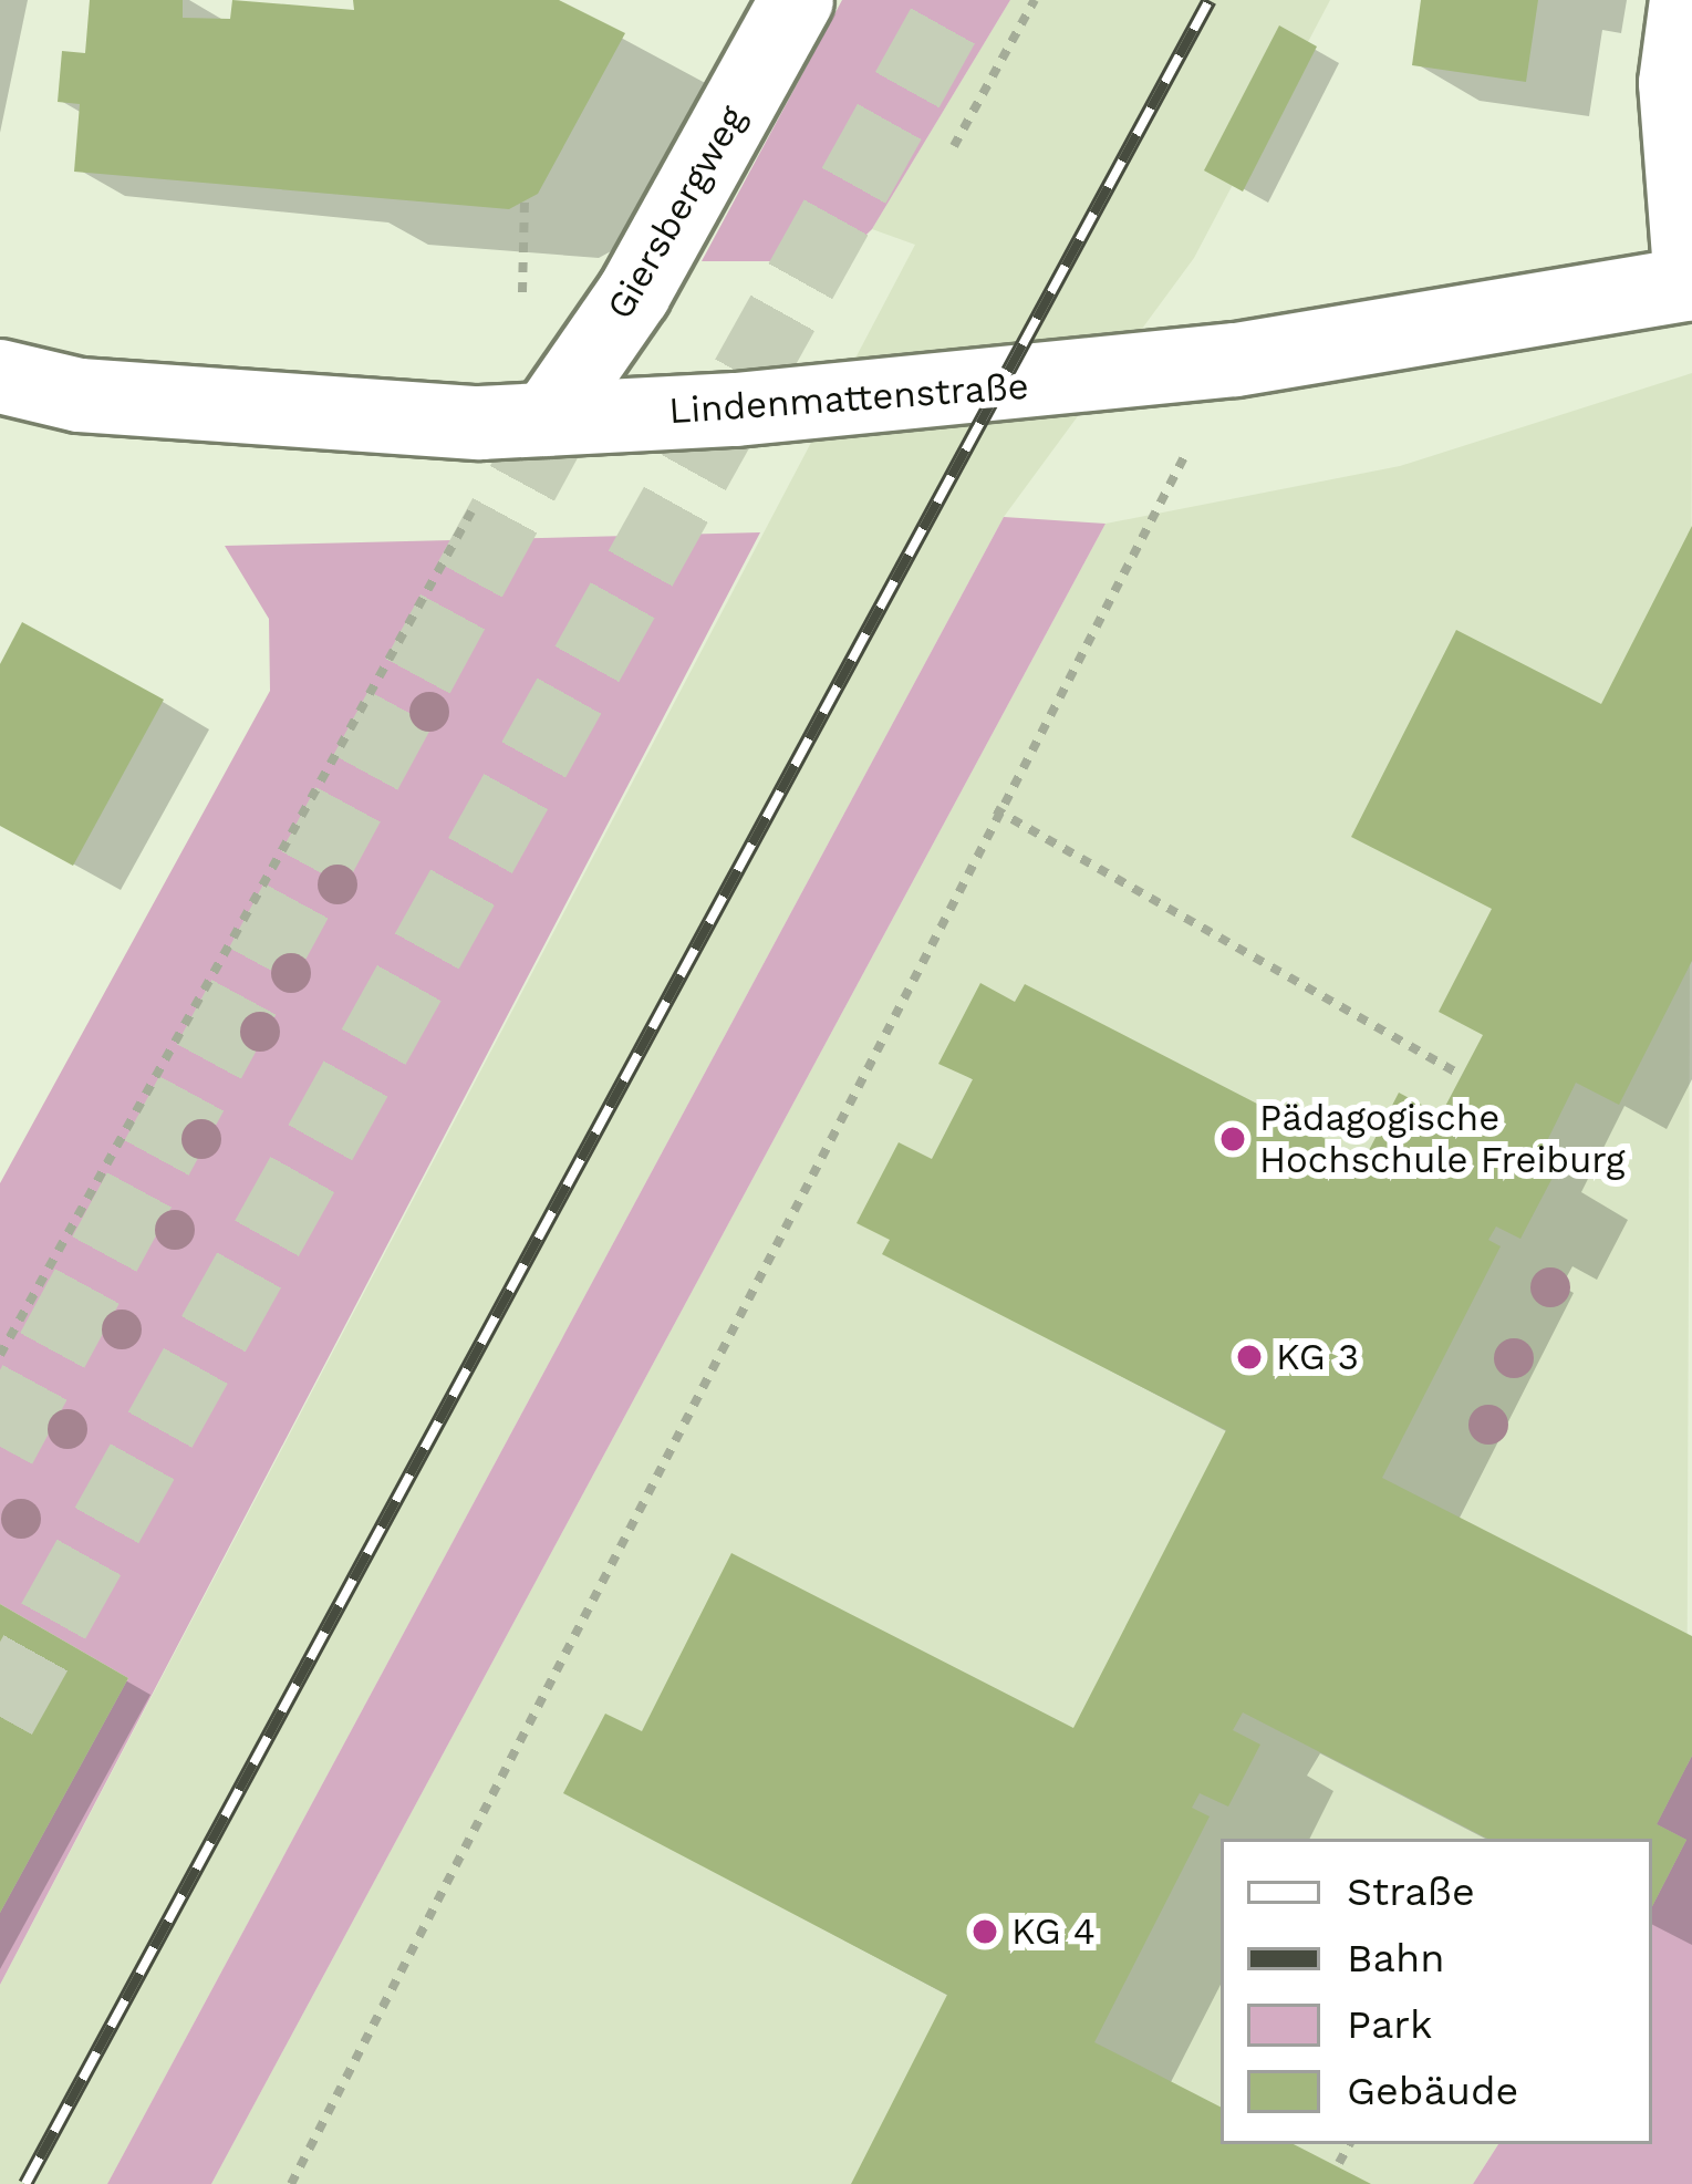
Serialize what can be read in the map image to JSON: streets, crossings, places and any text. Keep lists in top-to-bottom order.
{
  "streets": {
    "street": ["Giersbergweg", "Lindenmattenstraße"]
  },
  "crossings": [
    ["Giersbergweg", "Lindenmattenstraße"]
  ],
  "places": ["Pädagogische Hochschule Freiburg", "KG 3", "KG 4"],
  "legend": [
    "Straße",
    "Bahn",
    "Park",
    "Gebäude"
  ]
}
